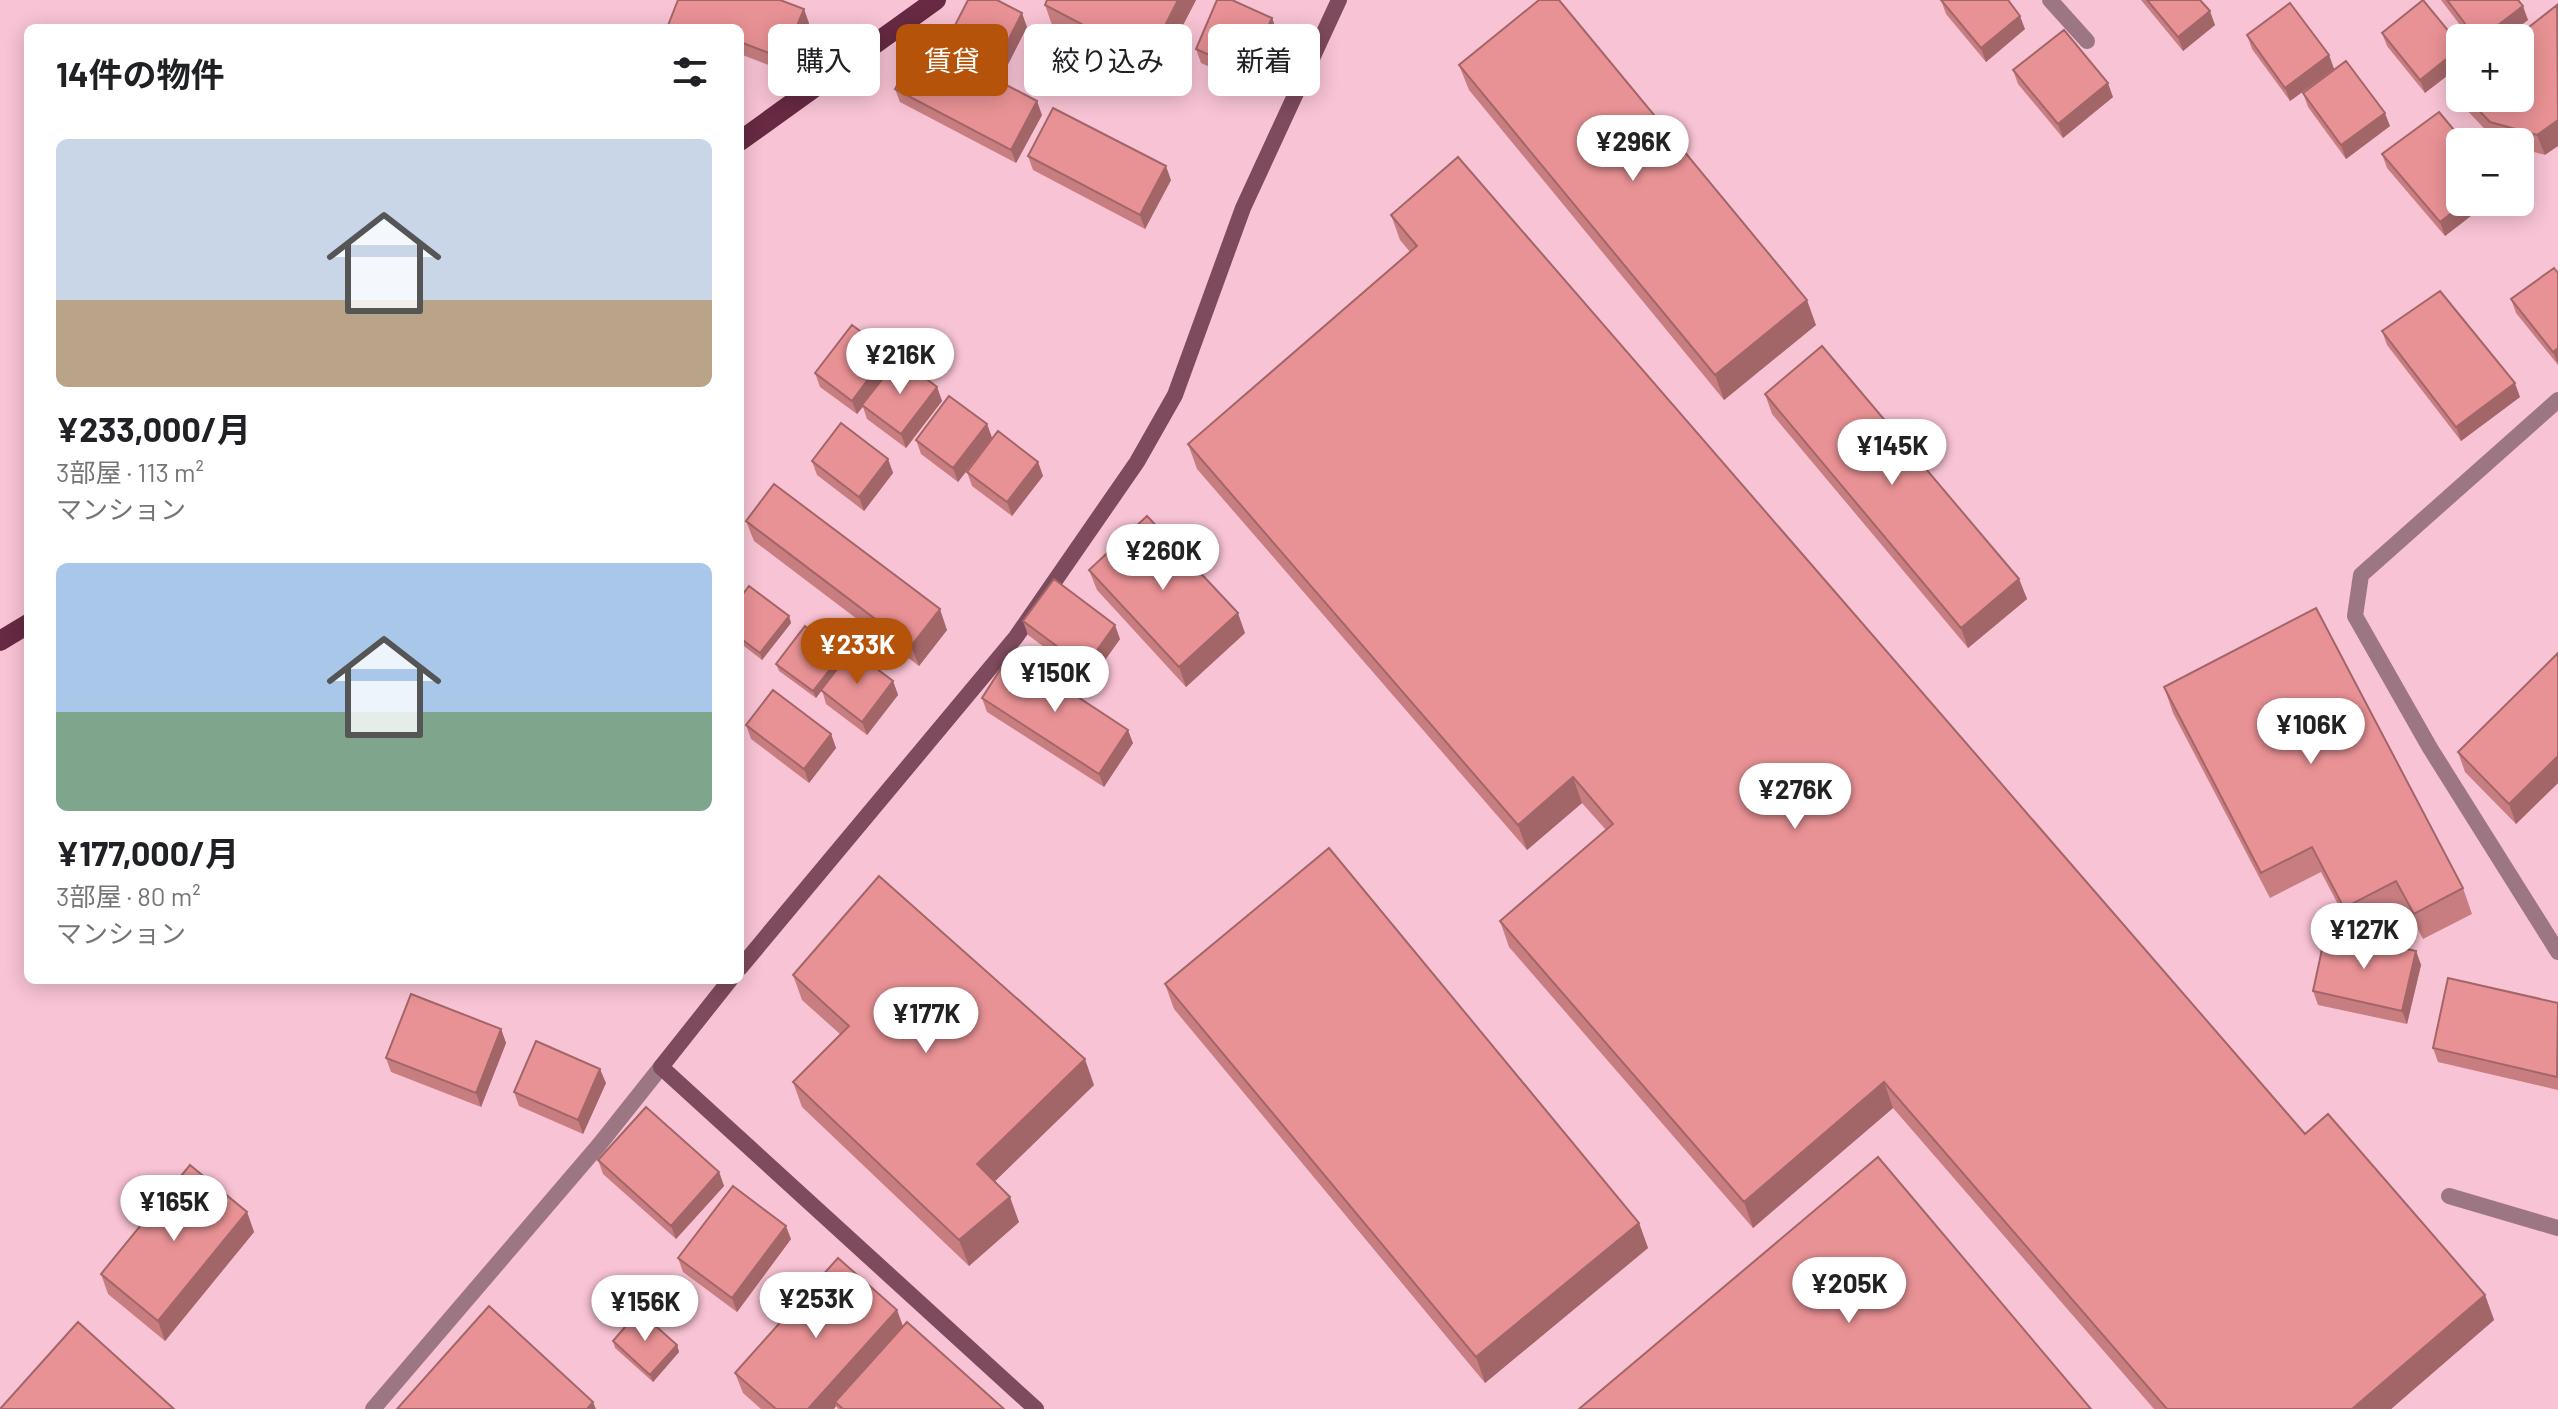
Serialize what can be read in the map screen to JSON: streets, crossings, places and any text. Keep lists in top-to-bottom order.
{
  "page": {
    "map_buttons": ["+", "−"],
    "chip": [
      "購入",
      "賃貸",
      "絞り込み",
      "新着"
    ],
    "heading": "14件の物件",
    "price": [
      "¥296K",
      "¥216K",
      "¥145K",
      "¥260K",
      "¥233K",
      "¥150K",
      "¥106K",
      "¥276K",
      "¥127K",
      "¥177K",
      "¥165K",
      "¥205K",
      "¥253K",
      "¥156K"
    ],
    "list": [
      {
        "name": "¥233,000/月",
        "note": "3部屋 · 113 m² · マンション"
      },
      {
        "name": "¥177,000/月",
        "note": "3部屋 · 80 m² · マンション"
      }
    ]
  }
}
